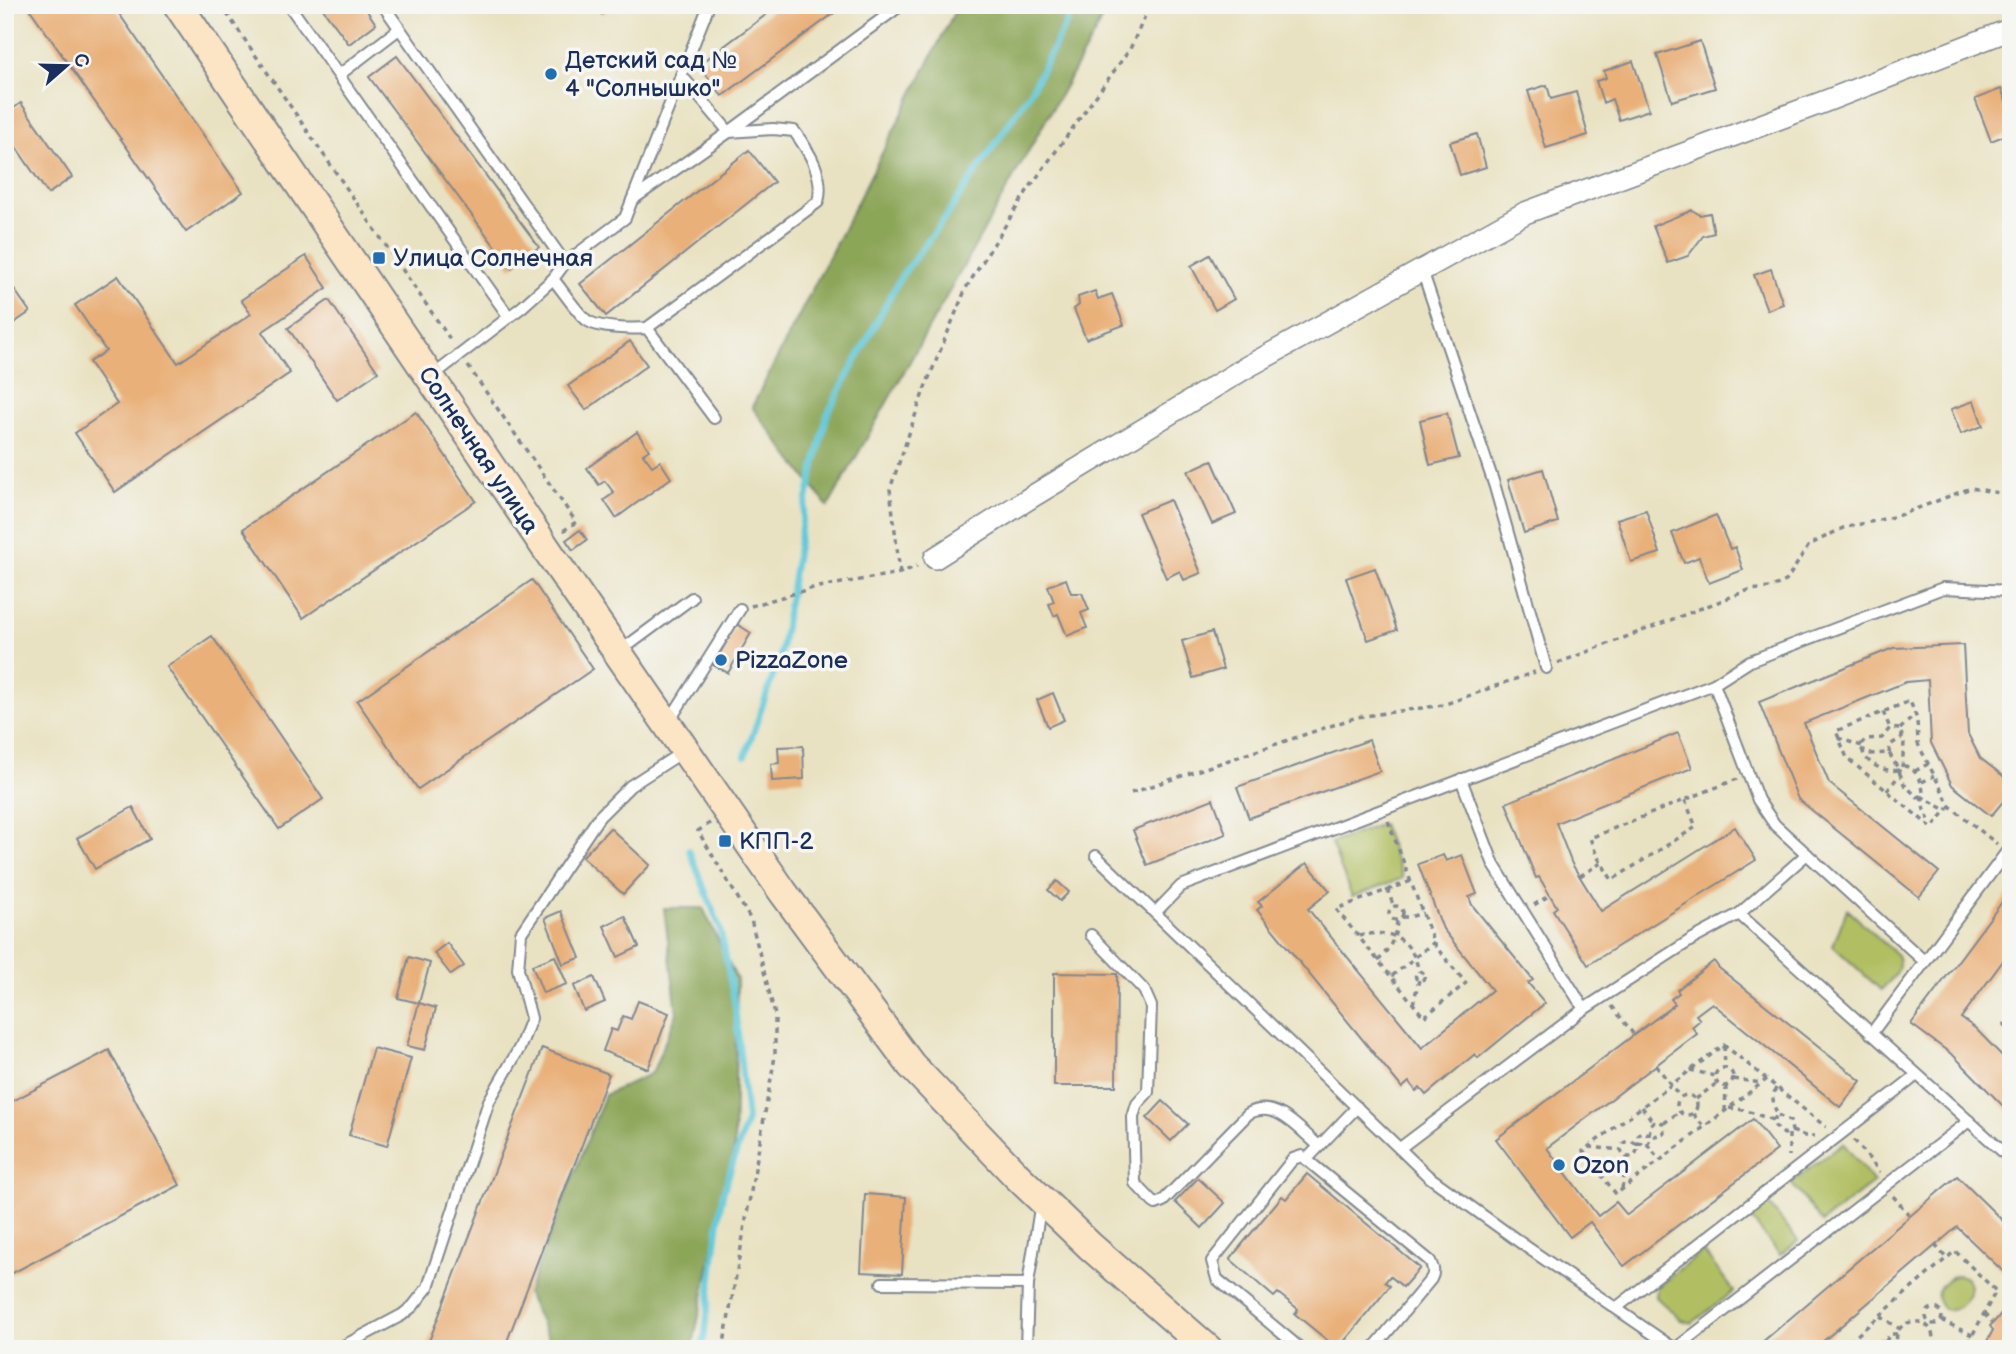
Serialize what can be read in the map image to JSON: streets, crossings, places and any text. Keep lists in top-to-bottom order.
{
  "streets": {
    "street": ["Солнечная улица"]
  },
  "places": {
    "other": ["Детский сад № 4 \"Солнышко\"", "PizzaZone", "Ozon"],
    "transit": ["Улица Солнечная", "КПП-2"]
  },
  "north": "right"
}
